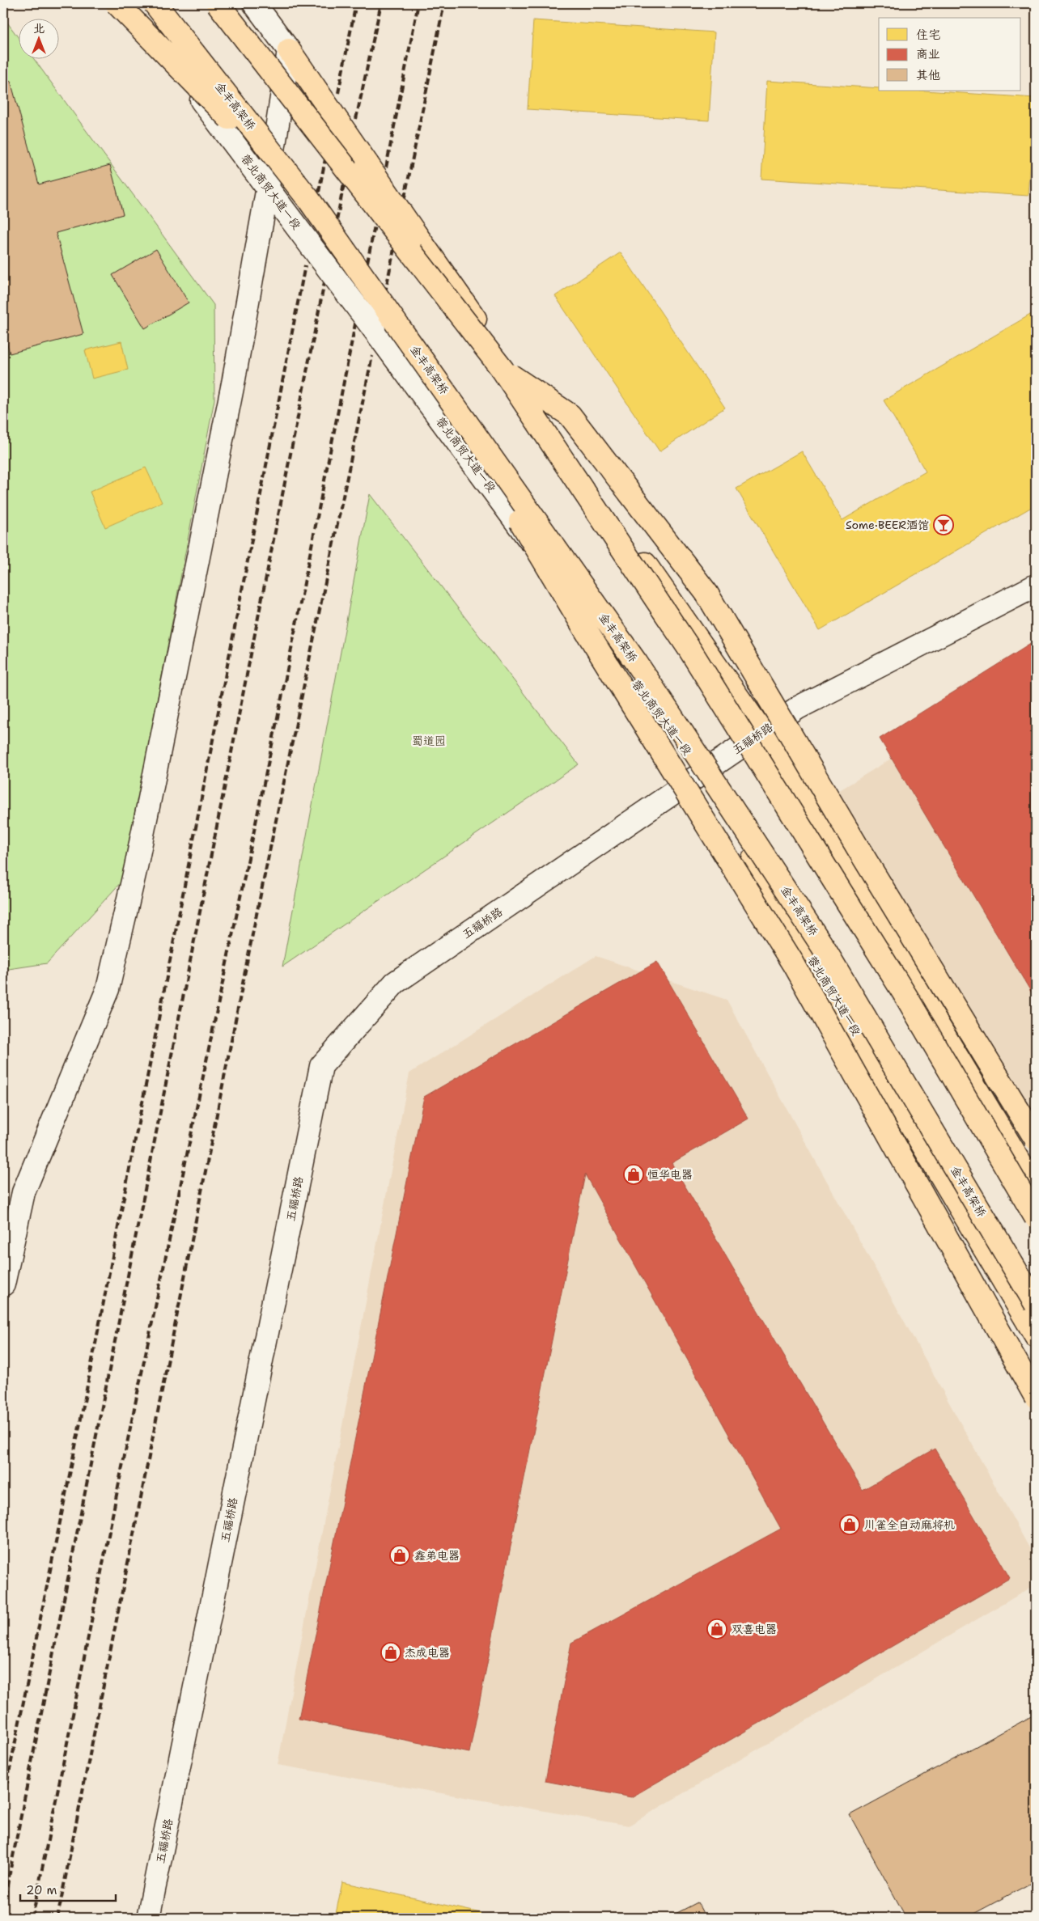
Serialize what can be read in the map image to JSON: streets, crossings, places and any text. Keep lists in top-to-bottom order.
{
  "streets": {
    "main road": ["金丰高架桥", "蓉北商贸大道一段"],
    "street": ["五福桥路"]
  },
  "crossings": [
    ["蓉北商贸大道一段", "五福桥路"]
  ],
  "parks": ["蜀道园"],
  "places": {
    "bar": ["Some·BEER酒馆"],
    "shop": [
      "恒华电器",
      "川雀全自动麻将机",
      "鑫弟电器",
      "双喜电器",
      "杰成电器"
    ]
  },
  "legend": ["住宅", "商业", "其他"],
  "scale_bar": "20 m",
  "north": "top"
}
